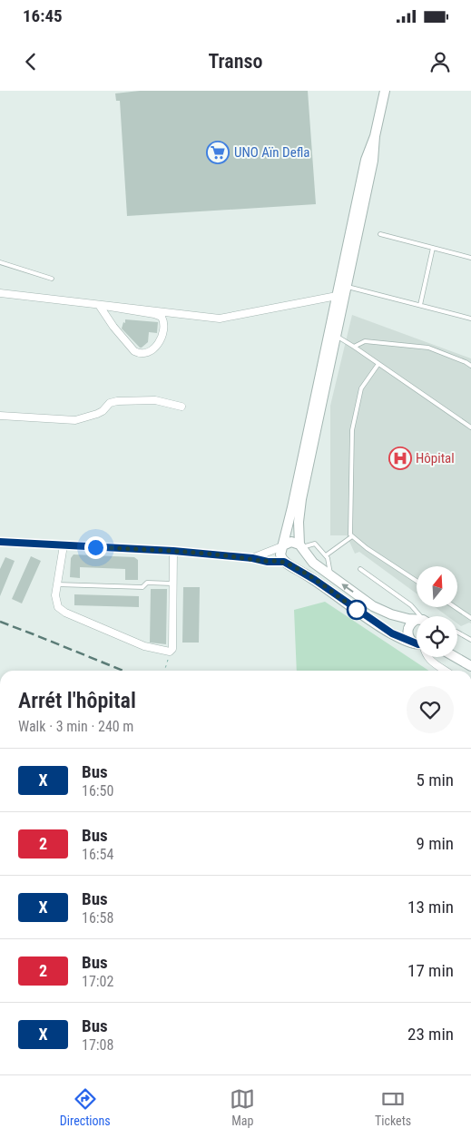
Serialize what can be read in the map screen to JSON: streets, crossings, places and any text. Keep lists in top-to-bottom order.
{
  "places": {
    "supermarket": ["UNO Aïn Defla"],
    "hospital": ["Hôpital"]
  },
  "lines": ["bus line X"],
  "north": "top",
  "page": {
    "status": "16:45",
    "header": "Transo",
    "heading": ["Arrét l'hôpital", "Walk · 3 min · 240 m"],
    "list": [
      {
        "mark": "X",
        "name": "Bus",
        "note": "16:50",
        "value": "5 min"
      },
      {
        "mark": "2",
        "name": "Bus",
        "note": "16:54",
        "value": "9 min"
      },
      {
        "mark": "X",
        "name": "Bus",
        "note": "16:58",
        "value": "13 min"
      },
      {
        "mark": "2",
        "name": "Bus",
        "note": "17:02",
        "value": "17 min"
      },
      {
        "mark": "X",
        "name": "Bus",
        "note": "17:08",
        "value": "23 min"
      }
    ],
    "tabs": ["Directions", "Map", "Tickets"]
  }
}
